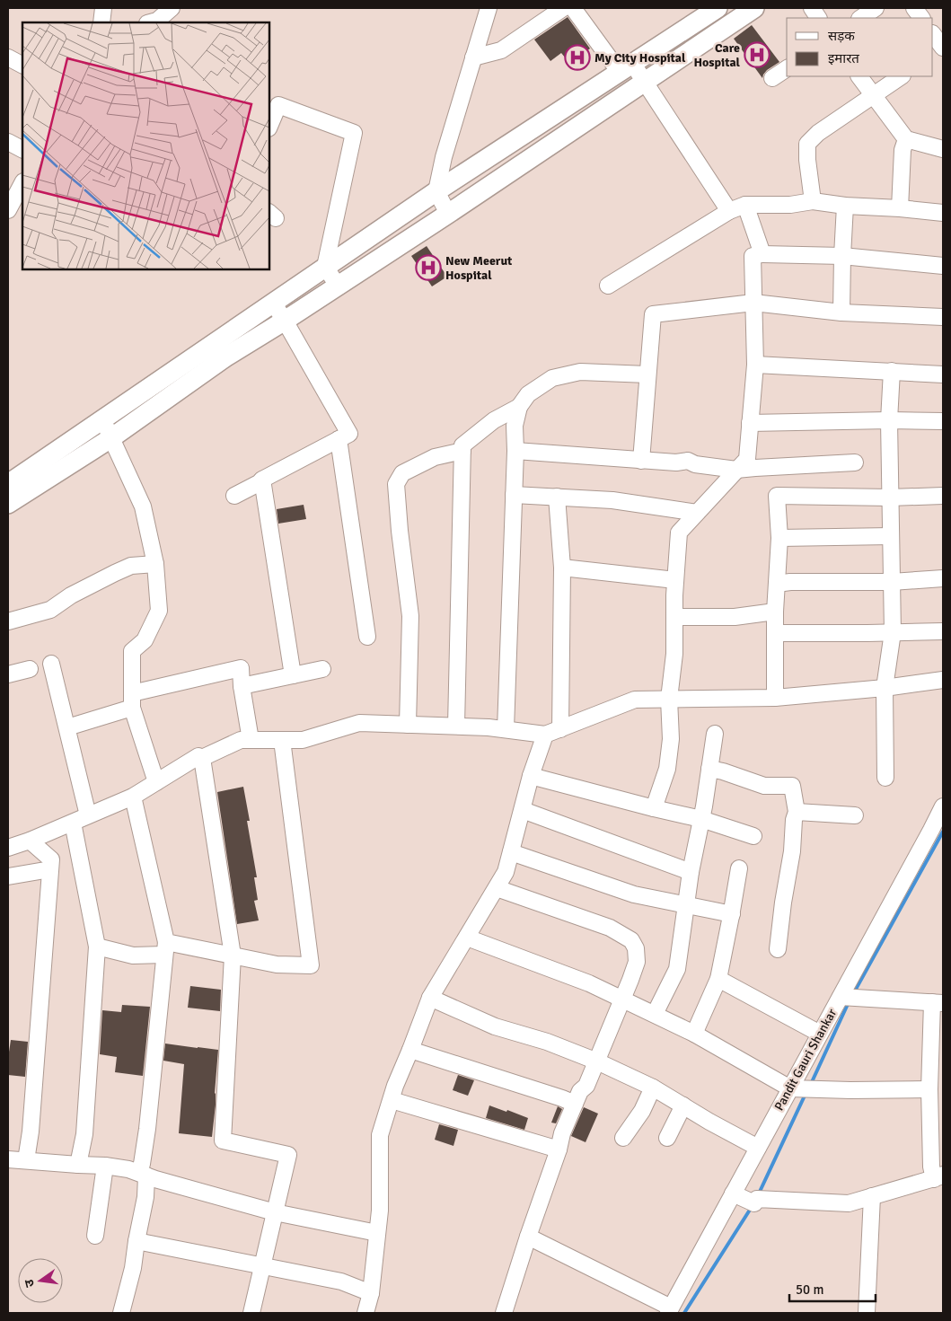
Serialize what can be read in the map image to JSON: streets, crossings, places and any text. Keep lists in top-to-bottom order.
{
  "streets": {
    "street": ["Pandit Gauri Shankar"]
  },
  "places": {
    "hospital": ["Care Hospital", "My City Hospital", "New Meerut Hospital"]
  },
  "legend": ["सड़क", "इमारत"],
  "scale_bar": "50 m",
  "north": "left"
}
